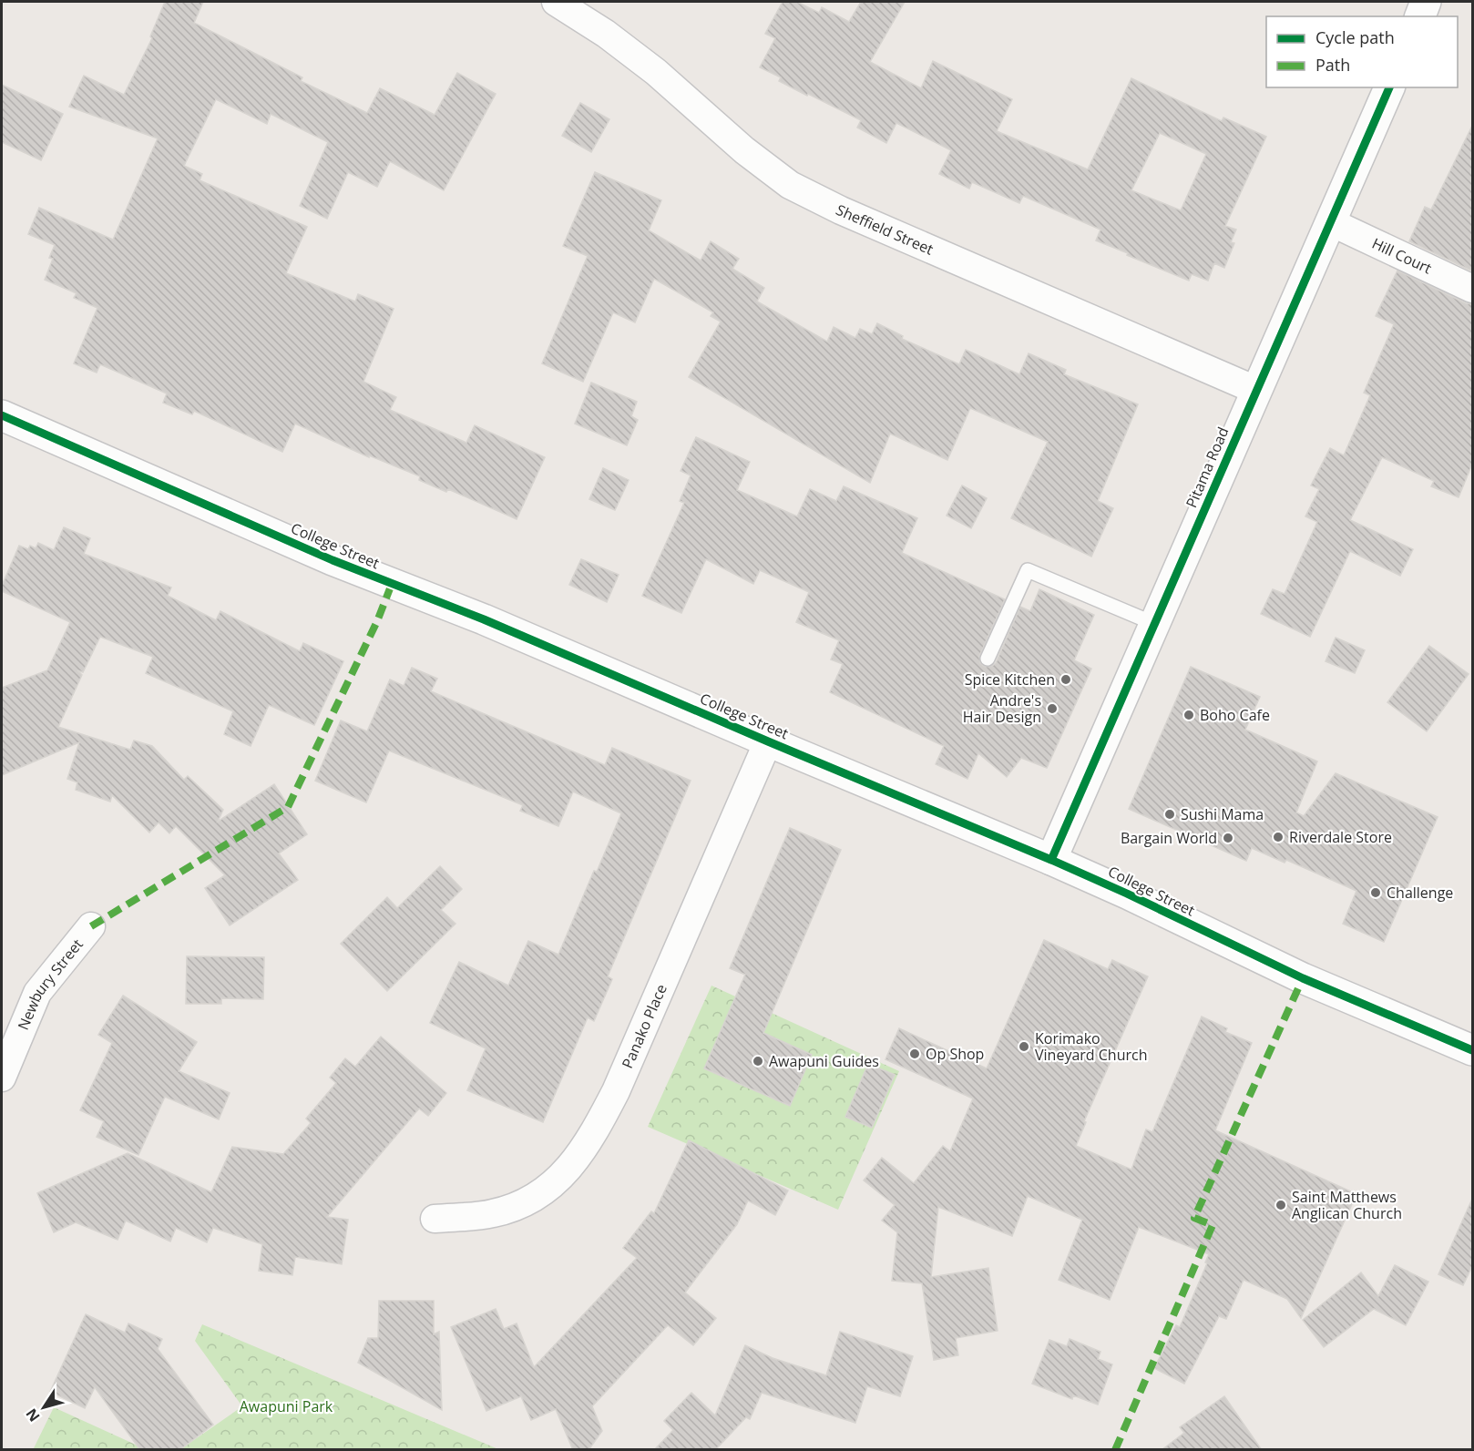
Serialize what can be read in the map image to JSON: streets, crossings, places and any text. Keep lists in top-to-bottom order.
{
  "streets": {
    "main road": ["Pitama Road", "College Street"],
    "street": [
      "Sheffield Street",
      "Hill Court",
      "Newbury Street",
      "Panako Place"
    ]
  },
  "crossings": [
    ["Sheffield Street", "Pitama Road"],
    ["Hill Court", "Pitama Road"],
    ["Pitama Road", "College Street"],
    ["College Street", "Panako Place"]
  ],
  "parks": ["Awapuni Park"],
  "places": [
    "Spice Kitchen",
    "Andre's Hair Design",
    "Boho Cafe",
    "Sushi Mama",
    "Riverdale Store",
    "Bargain World",
    "Challenge",
    "Korimako Vineyard Church",
    "Op Shop",
    "Awapuni Guides",
    "Saint Matthews Anglican Church"
  ],
  "legend": ["Cycle path", "Path"],
  "north": "bottom left"
}
